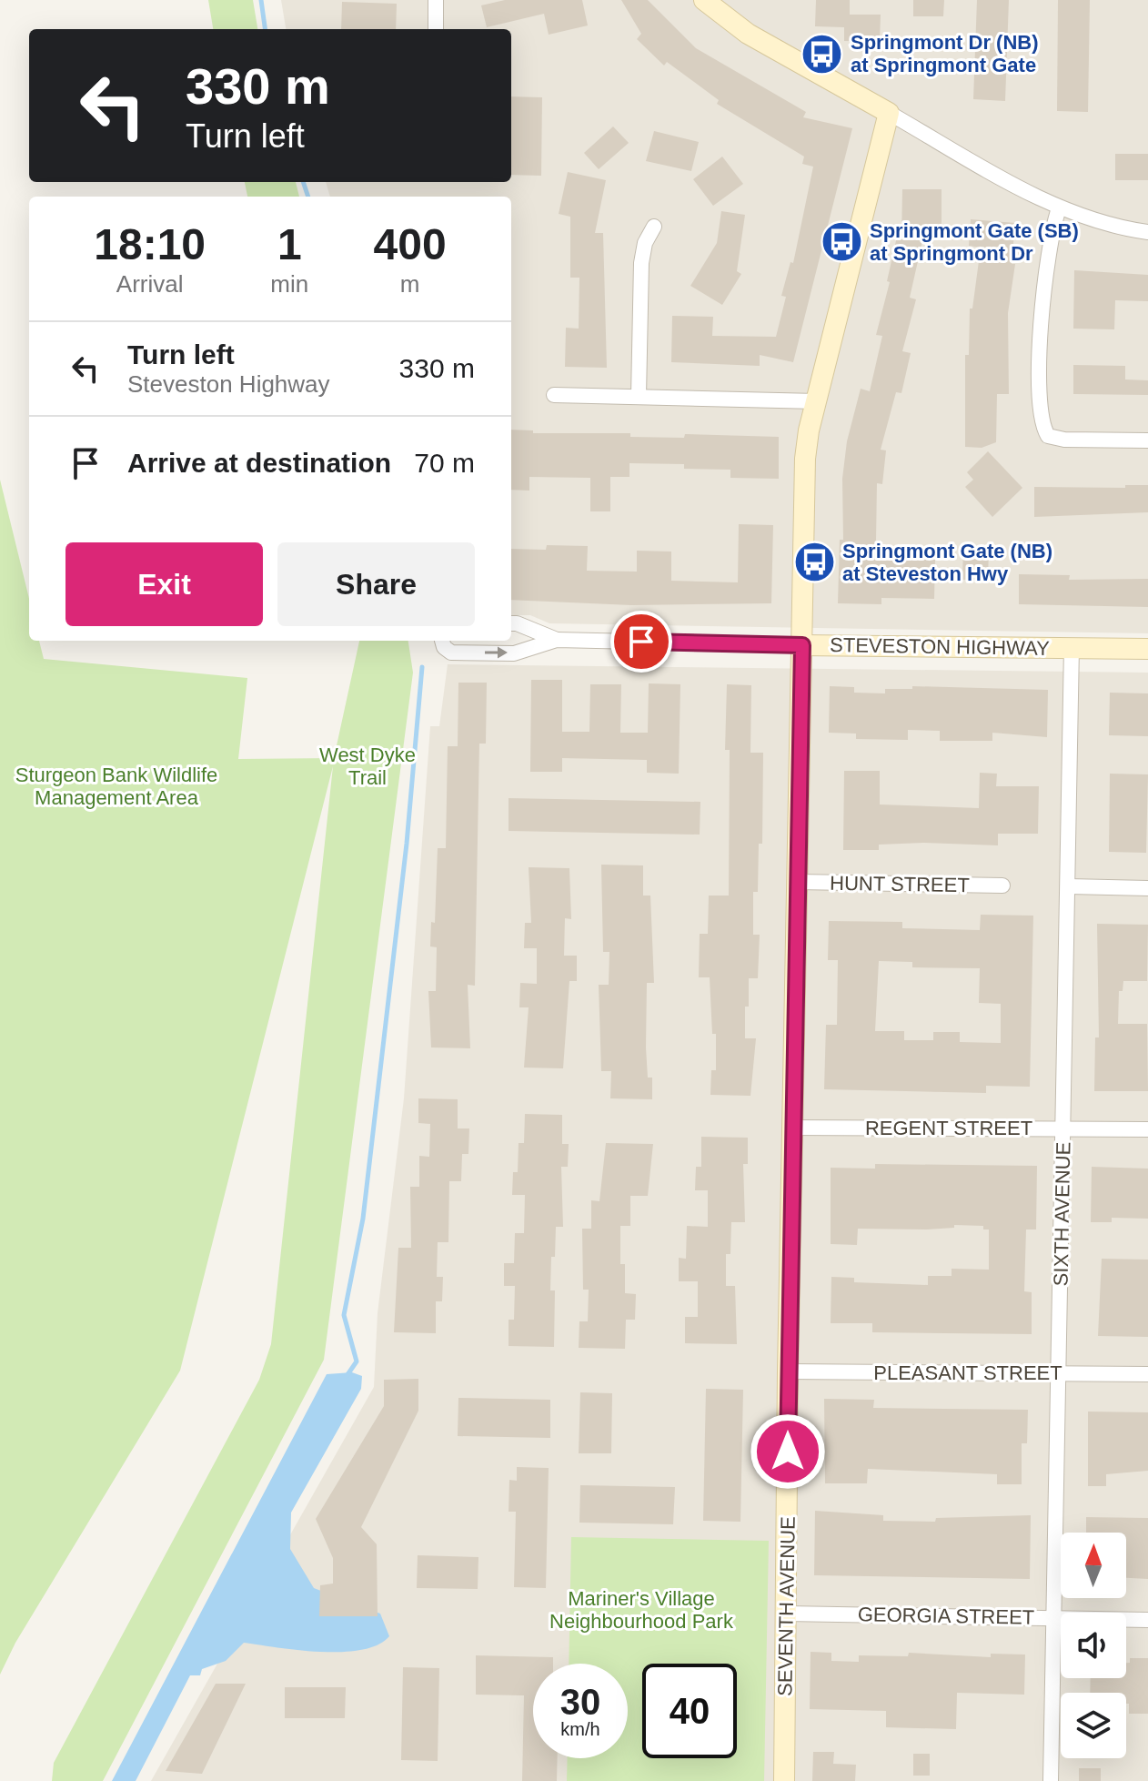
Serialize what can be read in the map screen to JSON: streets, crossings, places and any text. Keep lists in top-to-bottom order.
{
  "streets": {
    "street": [
      "STEVESTON HIGHWAY",
      "HUNT STREET",
      "REGENT STREET",
      "SIXTH AVENUE",
      "PLEASANT STREET",
      "SEVENTH AVENUE",
      "GEORGIA STREET"
    ]
  },
  "crossings": [
    ["STEVESTON HIGHWAY", "SIXTH AVENUE"],
    ["STEVESTON HIGHWAY", "SEVENTH AVENUE"],
    ["HUNT STREET", "SEVENTH AVENUE"],
    ["REGENT STREET", "SIXTH AVENUE"],
    ["REGENT STREET", "SEVENTH AVENUE"],
    ["SIXTH AVENUE", "PLEASANT STREET"],
    ["SIXTH AVENUE", "GEORGIA STREET"],
    ["PLEASANT STREET", "SEVENTH AVENUE"],
    ["SEVENTH AVENUE", "GEORGIA STREET"]
  ],
  "parks": ["West Dyke Trail", "Sturgeon Bank Wildlife Management Area", "Mariner's Village Neighbourhood Park"],
  "places": {
    "bus stop": ["Springmont Dr (NB) at Springmont Gate", "Springmont Gate (SB) at Springmont Dr", "Springmont Gate (NB) at Steveston Hwy"]
  },
  "north": "top",
  "page": {
    "turn": ["330 m", "Turn left"],
    "eta": [
      "18:10",
      "Arrival",
      "1",
      "min",
      "400",
      "m"
    ],
    "list": [
      {
        "name": "Turn left",
        "note": "Steveston Highway",
        "value": "330 m"
      },
      {
        "name": "Arrive at destination",
        "value": "70 m"
      }
    ],
    "buttons": ["Exit", "Share"],
    "speed": "30 km/h",
    "limit": "40"
  }
}
